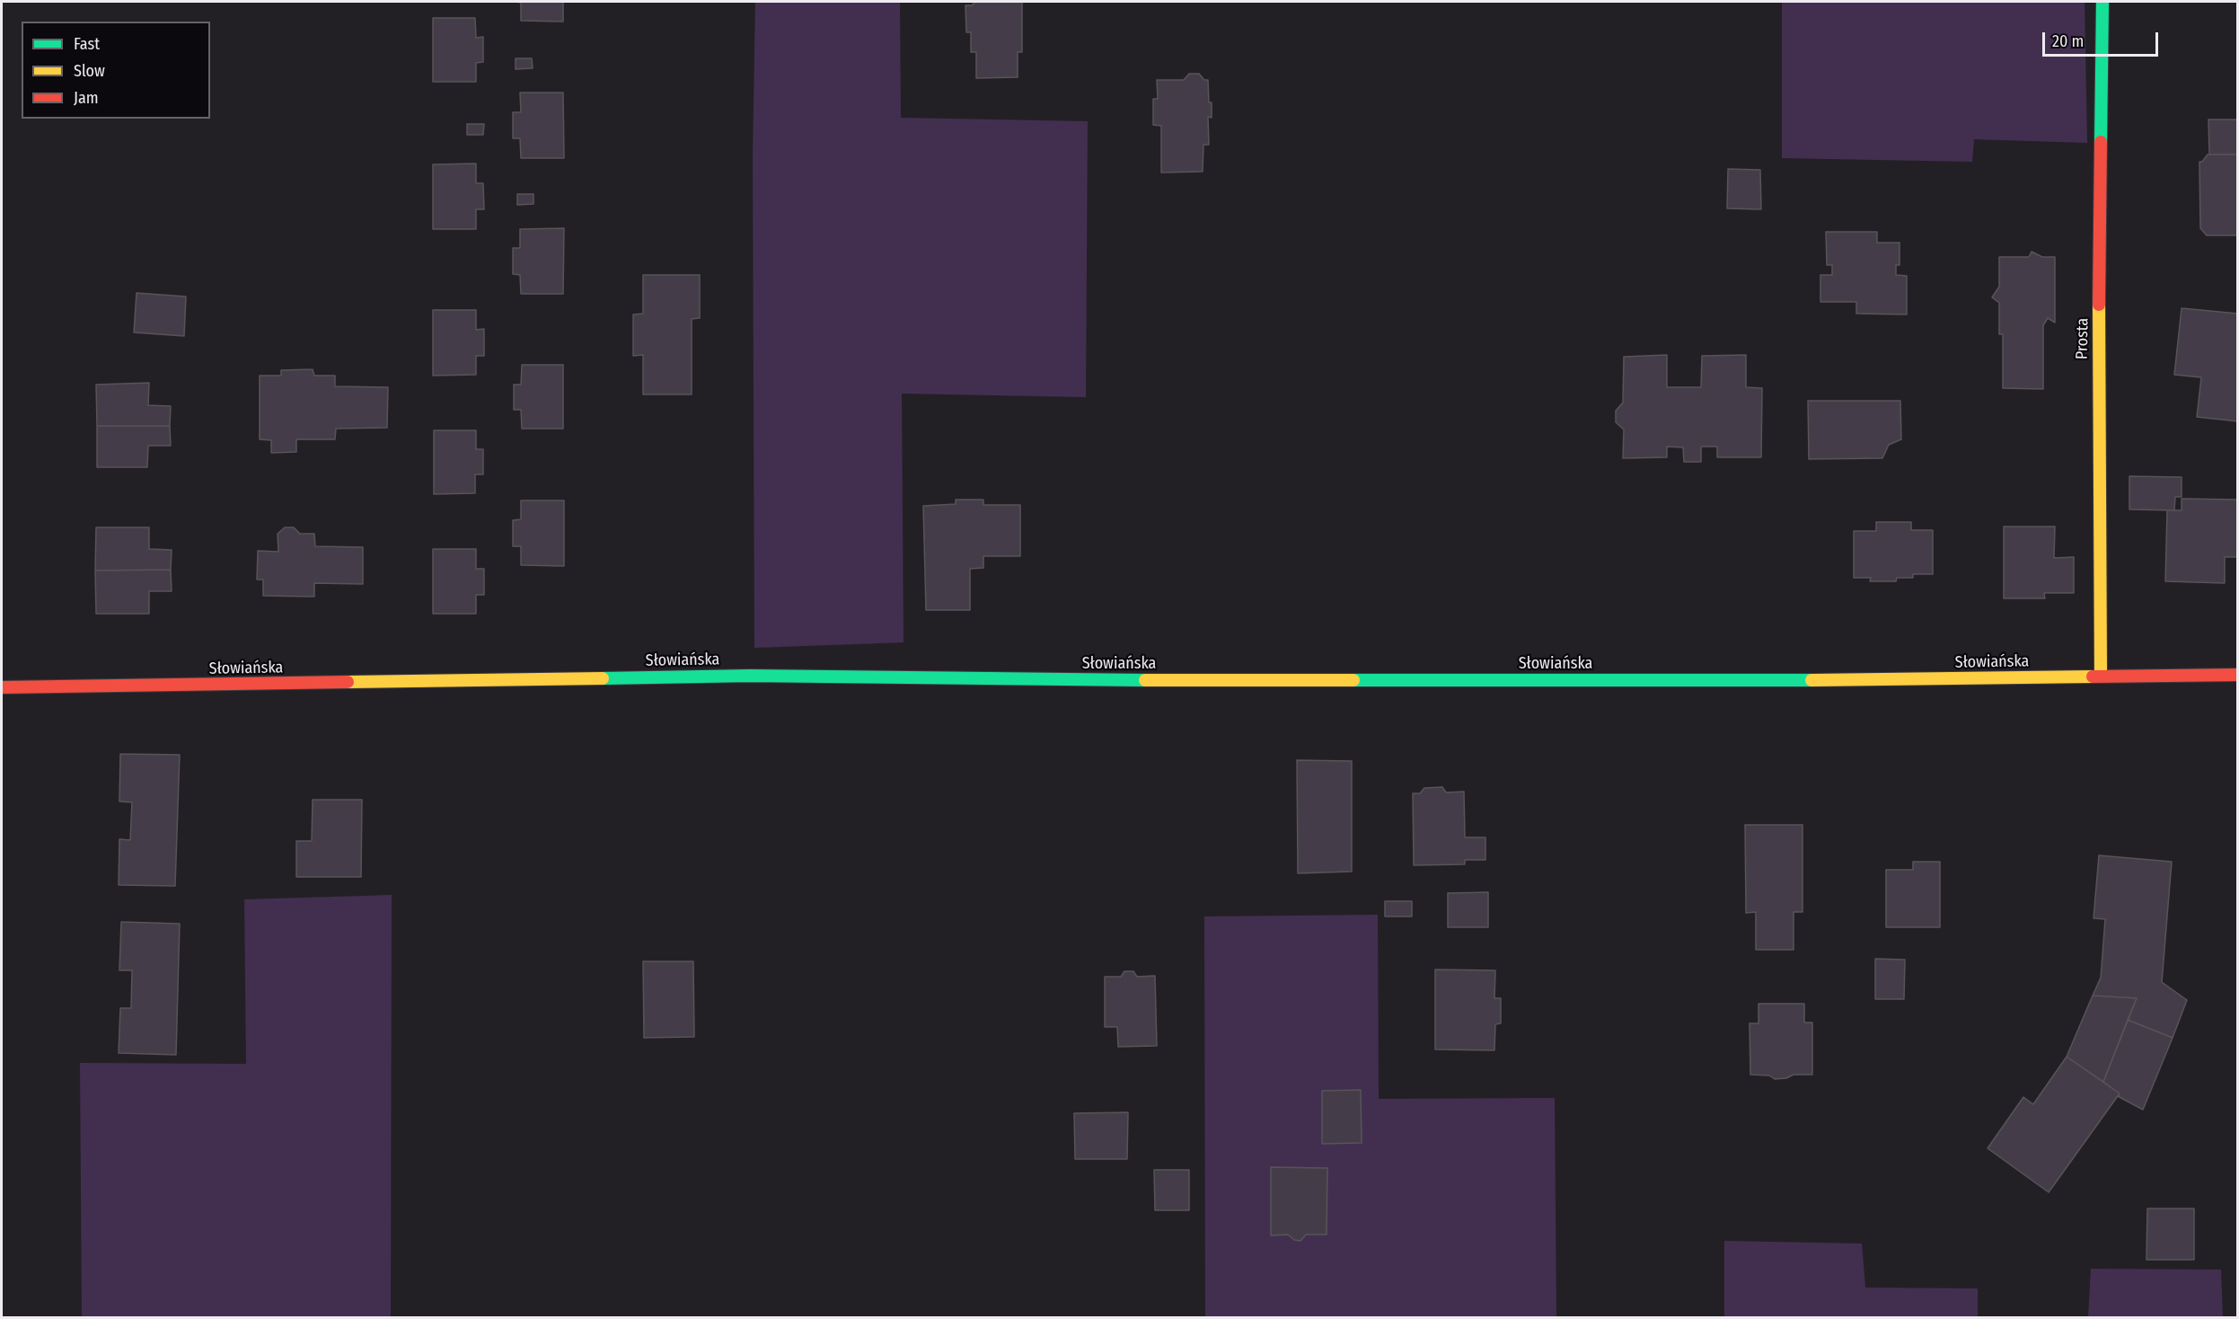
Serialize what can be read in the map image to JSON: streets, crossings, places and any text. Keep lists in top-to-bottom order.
{
  "streets": {
    "street": ["Prosta", "Słowiańska"]
  },
  "crossings": [
    ["Prosta", "Słowiańska"]
  ],
  "legend": ["Fast", "Slow", "Jam"],
  "scale_bar": "20 m"
}
